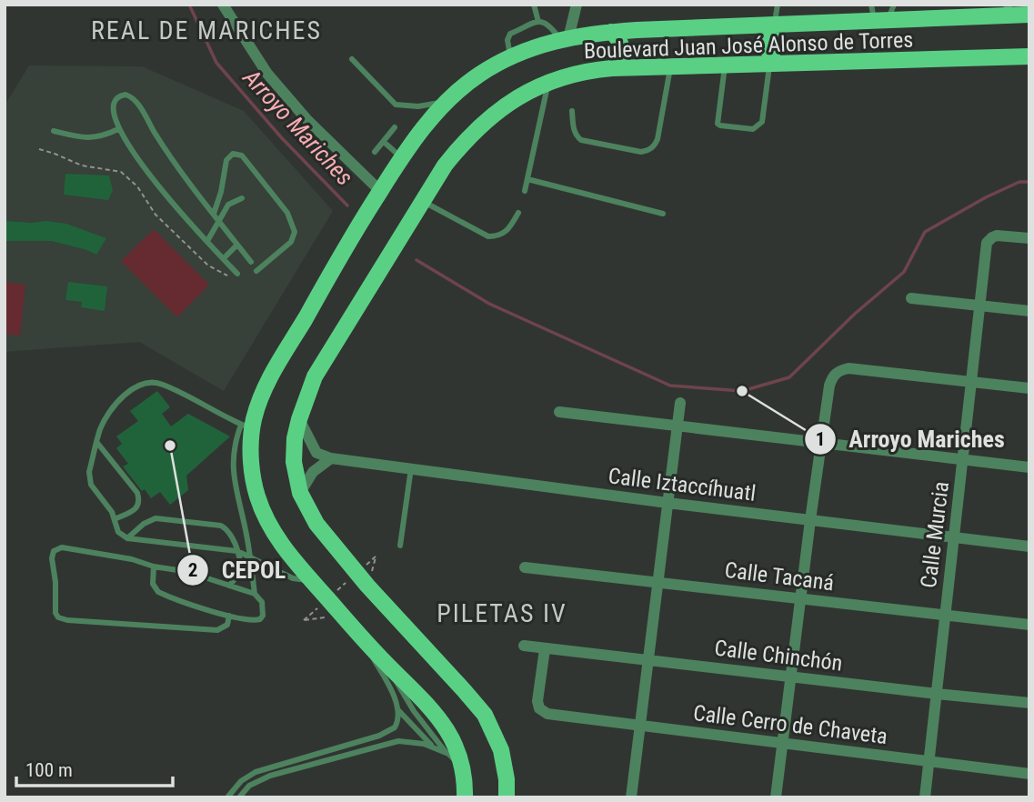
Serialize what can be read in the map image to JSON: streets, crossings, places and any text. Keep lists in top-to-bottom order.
{
  "streets": {
    "main road": ["Boulevard Juan José Alonso de Torres"],
    "street": [
      "Calle Iztaccíhuatl",
      "Calle Murcia",
      "Calle Tacaná",
      "Calle Chinchón",
      "Calle Cerro de Chaveta"
    ]
  },
  "crossings": [
    ["Calle Iztaccíhuatl", "Calle Murcia"],
    ["Calle Murcia", "Calle Tacaná"],
    ["Calle Murcia", "Calle Chinchón"],
    ["Calle Murcia", "Calle Cerro de Chaveta"],
    ["Calle Chinchón", "Calle Cerro de Chaveta"]
  ],
  "districts": ["REAL DE MARICHES", "PILETAS IV"],
  "water": ["Arroyo Mariches"],
  "places": ["Arroyo Mariches", "CEPOL"],
  "scale_bar": "100 m"
}
